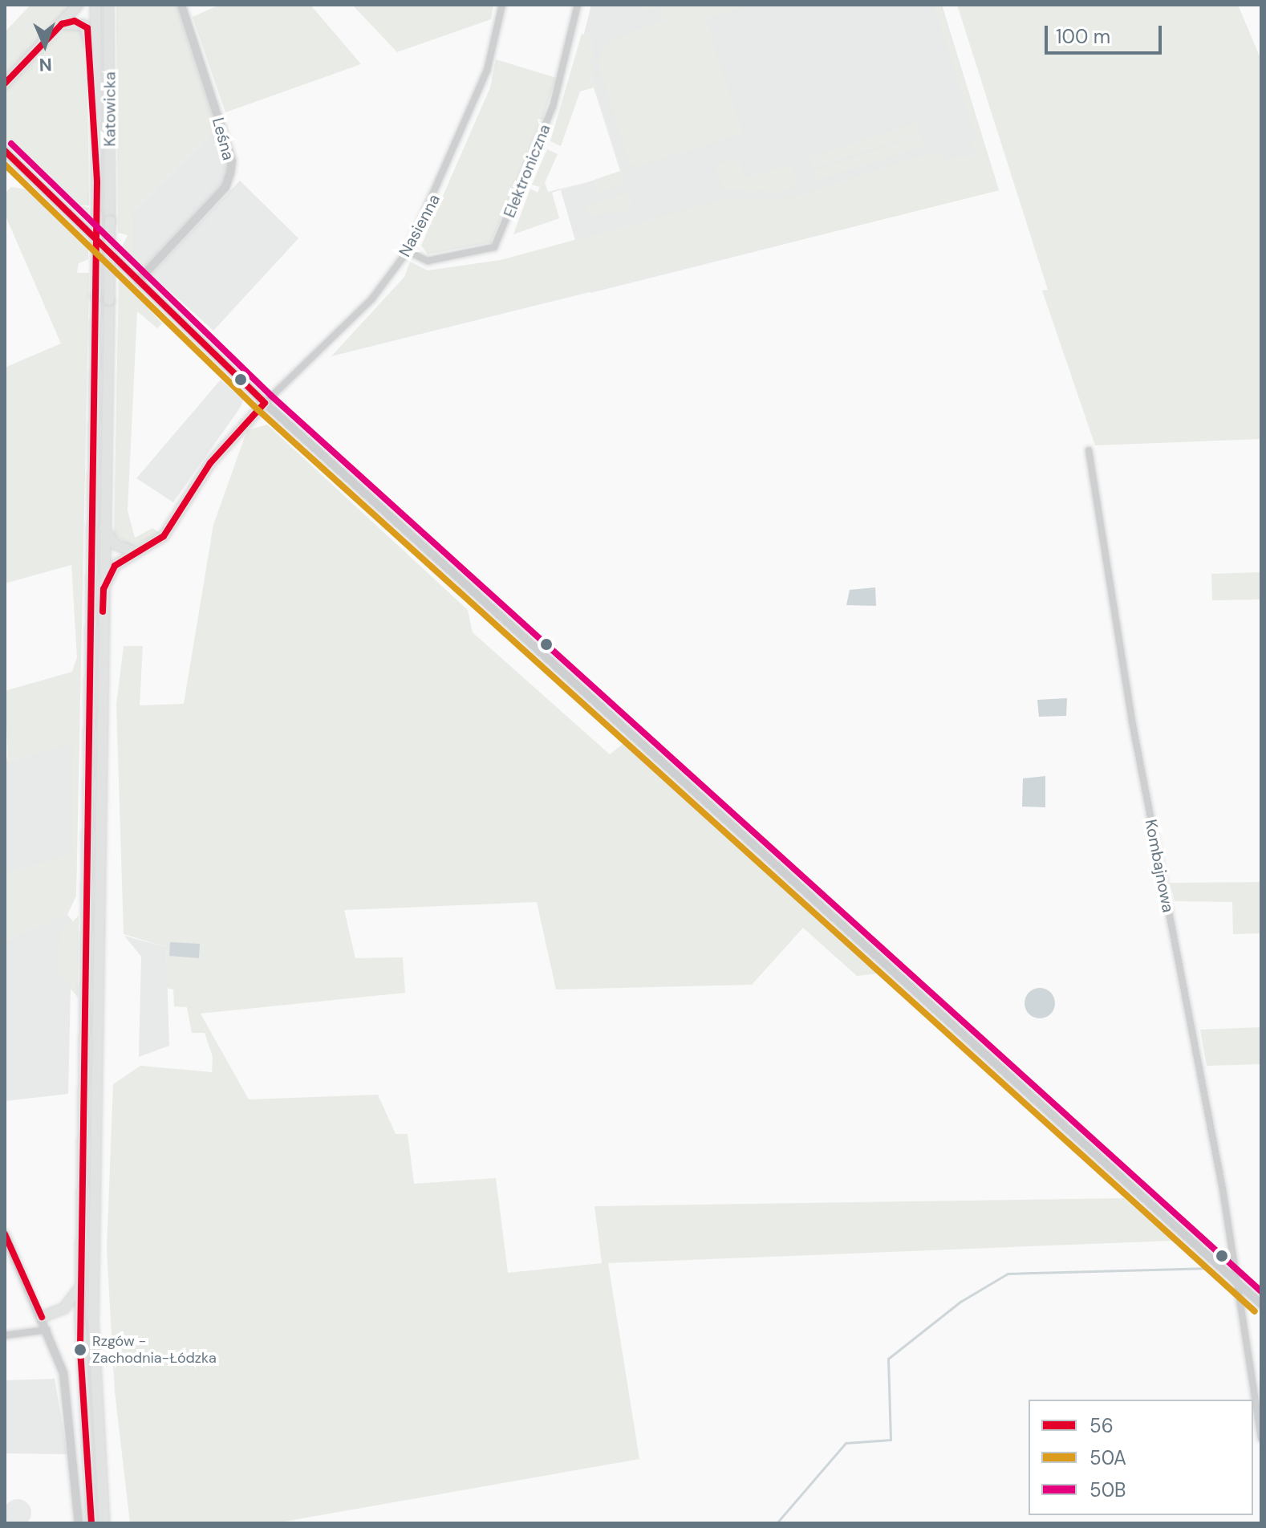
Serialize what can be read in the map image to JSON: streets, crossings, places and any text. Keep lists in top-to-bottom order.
{
  "streets": {
    "main road": ["Katowicka"],
    "street": [
      "Leśna",
      "Elektroniczna",
      "Nasienna",
      "Kombajnowa"
    ]
  },
  "crossings": [
    ["Elektroniczna", "Nasienna"]
  ],
  "places": ["Rzgów - Zachodnia-Łódzka"],
  "lines": ["transit line 56", "transit line 50B", "transit line 50A"],
  "legend": ["56", "50A", "50B"],
  "scale_bar": "100 m",
  "north": "bottom"
}
